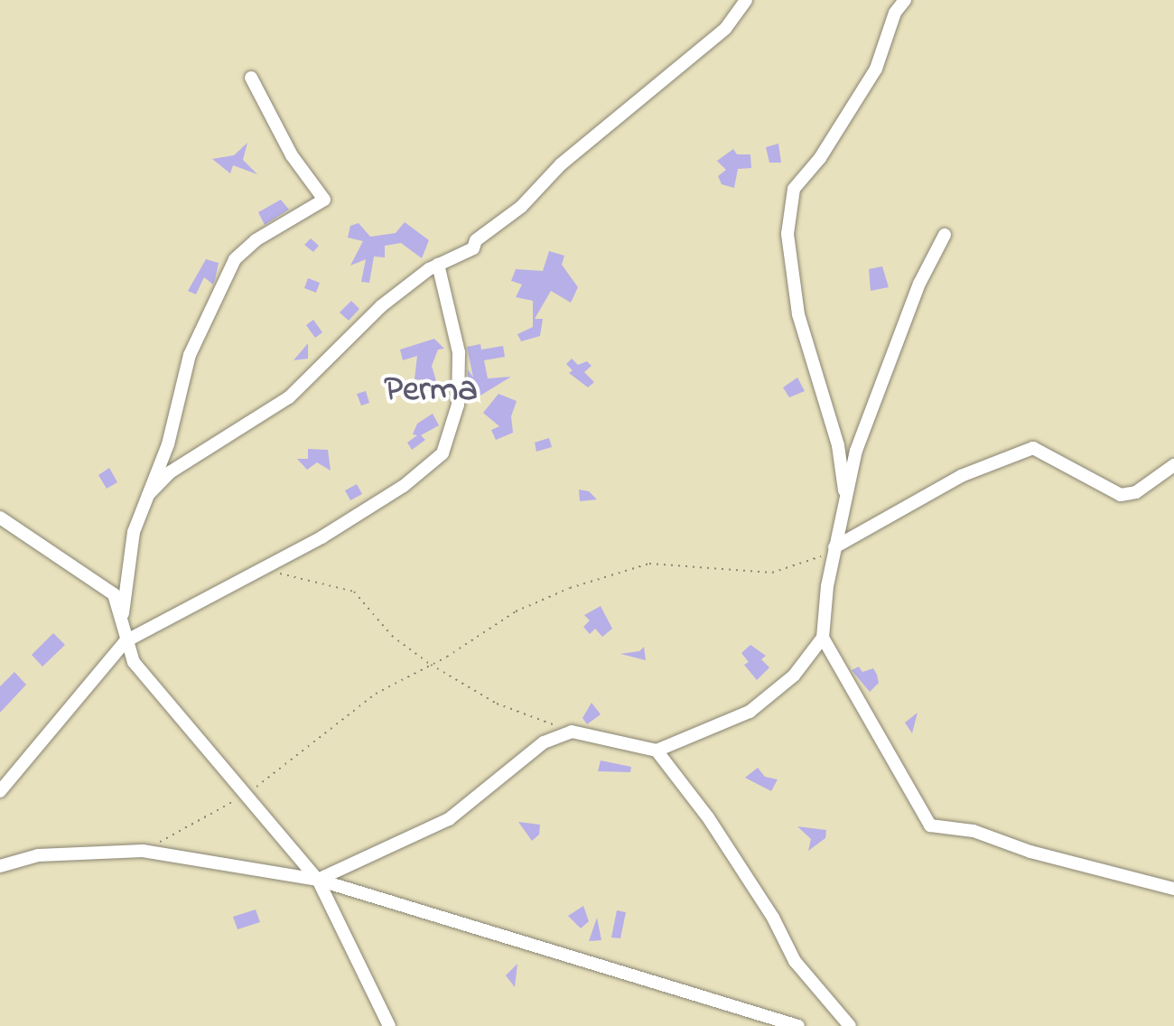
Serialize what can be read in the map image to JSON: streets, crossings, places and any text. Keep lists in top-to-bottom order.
{
  "districts": ["Perma"]
}
